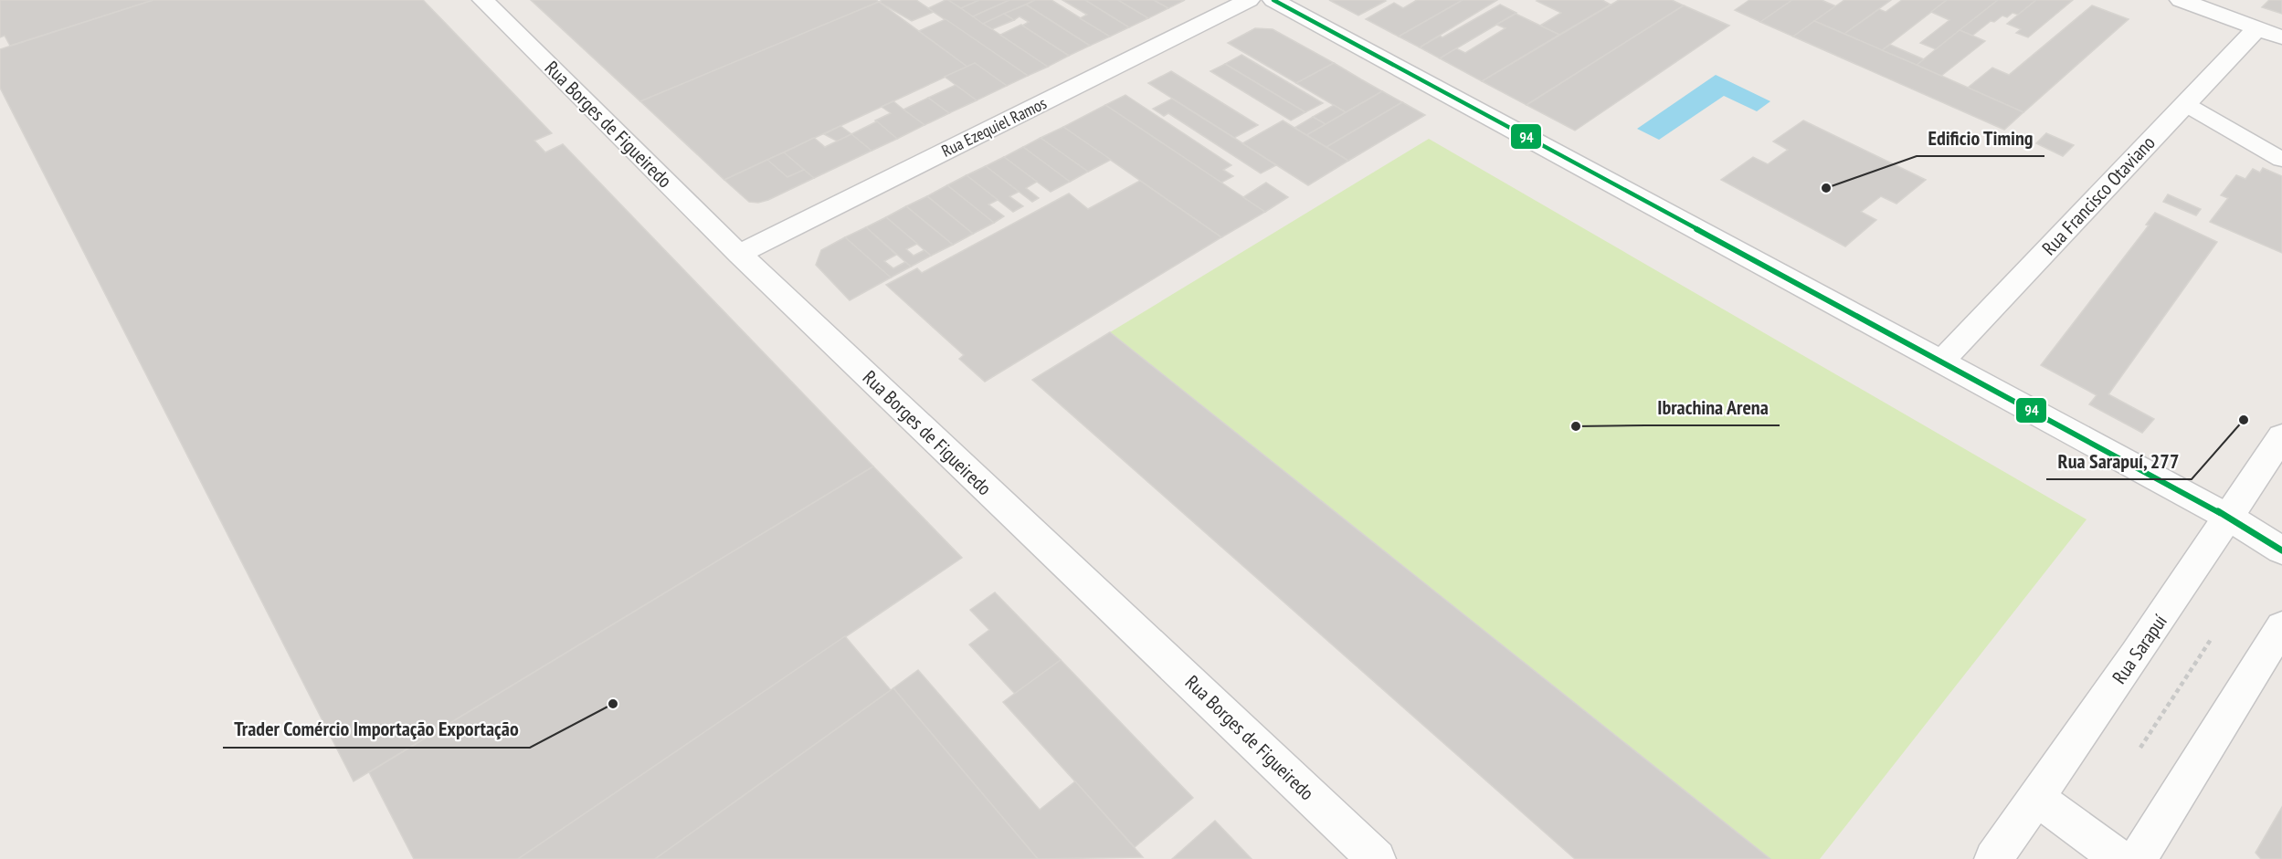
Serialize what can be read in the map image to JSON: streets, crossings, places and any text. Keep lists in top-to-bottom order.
{
  "streets": {
    "street": [
      "Rua Borges de Figueiredo",
      "Rua Ezequiel Ramos",
      "Rua Francisco Otaviano",
      "Rua Sarapuí"
    ]
  },
  "crossings": [
    ["Rua Borges de Figueiredo", "Rua Ezequiel Ramos"]
  ],
  "places": [
    "Edificio Timing",
    "Rua Sarapuí, 277",
    "Ibrachina Arena",
    "Trader Comércio Importação Exportação"
  ],
  "lines": ["transit line 94"]
}
